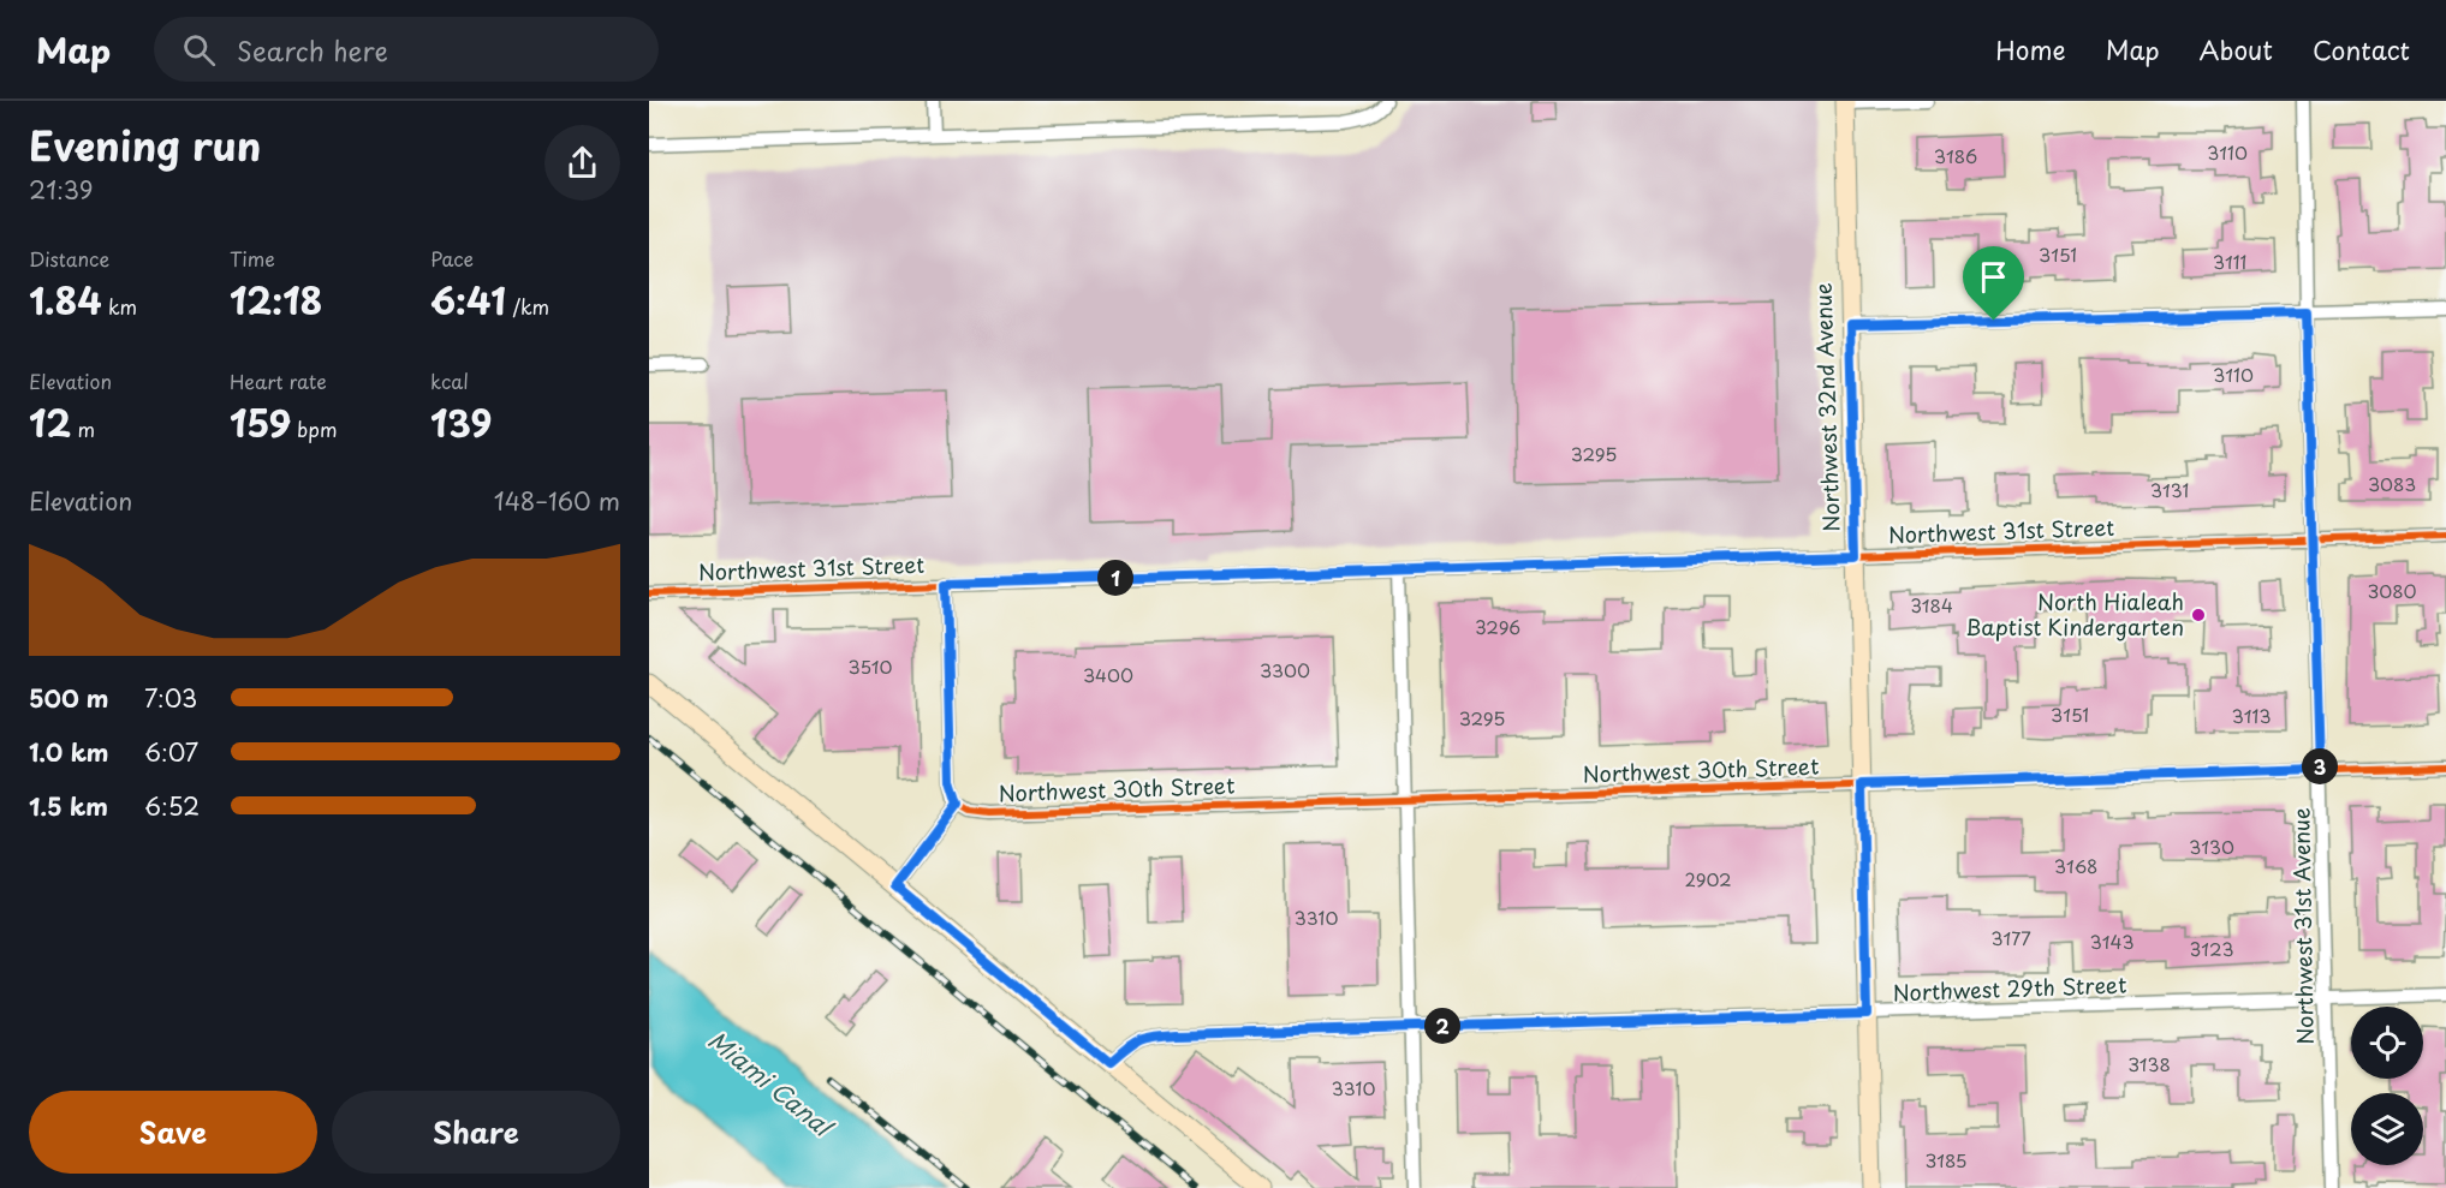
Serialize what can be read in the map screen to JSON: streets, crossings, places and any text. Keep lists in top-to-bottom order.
{
  "streets": {
    "main road": ["Northwest 32nd Avenue"],
    "street": [
      "Northwest 31st Street",
      "Northwest 30th Street",
      "Northwest 31st Avenue",
      "Northwest 29th Street"
    ]
  },
  "crossings": [
    ["Northwest 32nd Avenue", "Northwest 31st Street"],
    ["Northwest 32nd Avenue", "Northwest 30th Street"],
    ["Northwest 32nd Avenue", "Northwest 29th Street"],
    ["Northwest 31st Street", "Northwest 31st Avenue"],
    ["Northwest 30th Street", "Northwest 31st Avenue"],
    ["Northwest 31st Avenue", "Northwest 29th Street"]
  ],
  "water": ["Miami Canal"],
  "places": ["North Hialeah Baptist Kindergarten"],
  "house_numbers": [
    "3110",
    "3186",
    "3151",
    "3111",
    "3110",
    "3295",
    "3083",
    "3131",
    "3080",
    "3184",
    "3296",
    "3510",
    "3300",
    "3400",
    "3151",
    "3113",
    "3295",
    "3130",
    "3168",
    "2902",
    "3310",
    "3177",
    "3143",
    "3123",
    "3138",
    "3310",
    "3185"
  ],
  "page": {
    "header": "Map",
    "search": "Search here",
    "nav": [
      "Home",
      "Map",
      "About",
      "Contact"
    ],
    "heading": ["Evening run", "21:39"],
    "stats": [
      ["Distance", "1.84 km"],
      ["Time", "12:18"],
      ["Pace", "6:41 /km"],
      ["Elevation", "12 m"],
      ["Heart rate", "159 bpm"],
      ["kcal", "139"]
    ],
    "chart": ["Elevation", "148–160 m"],
    "pins": ["1", "3", "2"],
    "list": [
      {
        "name": "500 m",
        "note": "7:03"
      },
      {
        "name": "1.0 km",
        "note": "6:07"
      },
      {
        "name": "1.5 km",
        "note": "6:52"
      }
    ],
    "buttons": ["Save", "Share"]
  }
}
